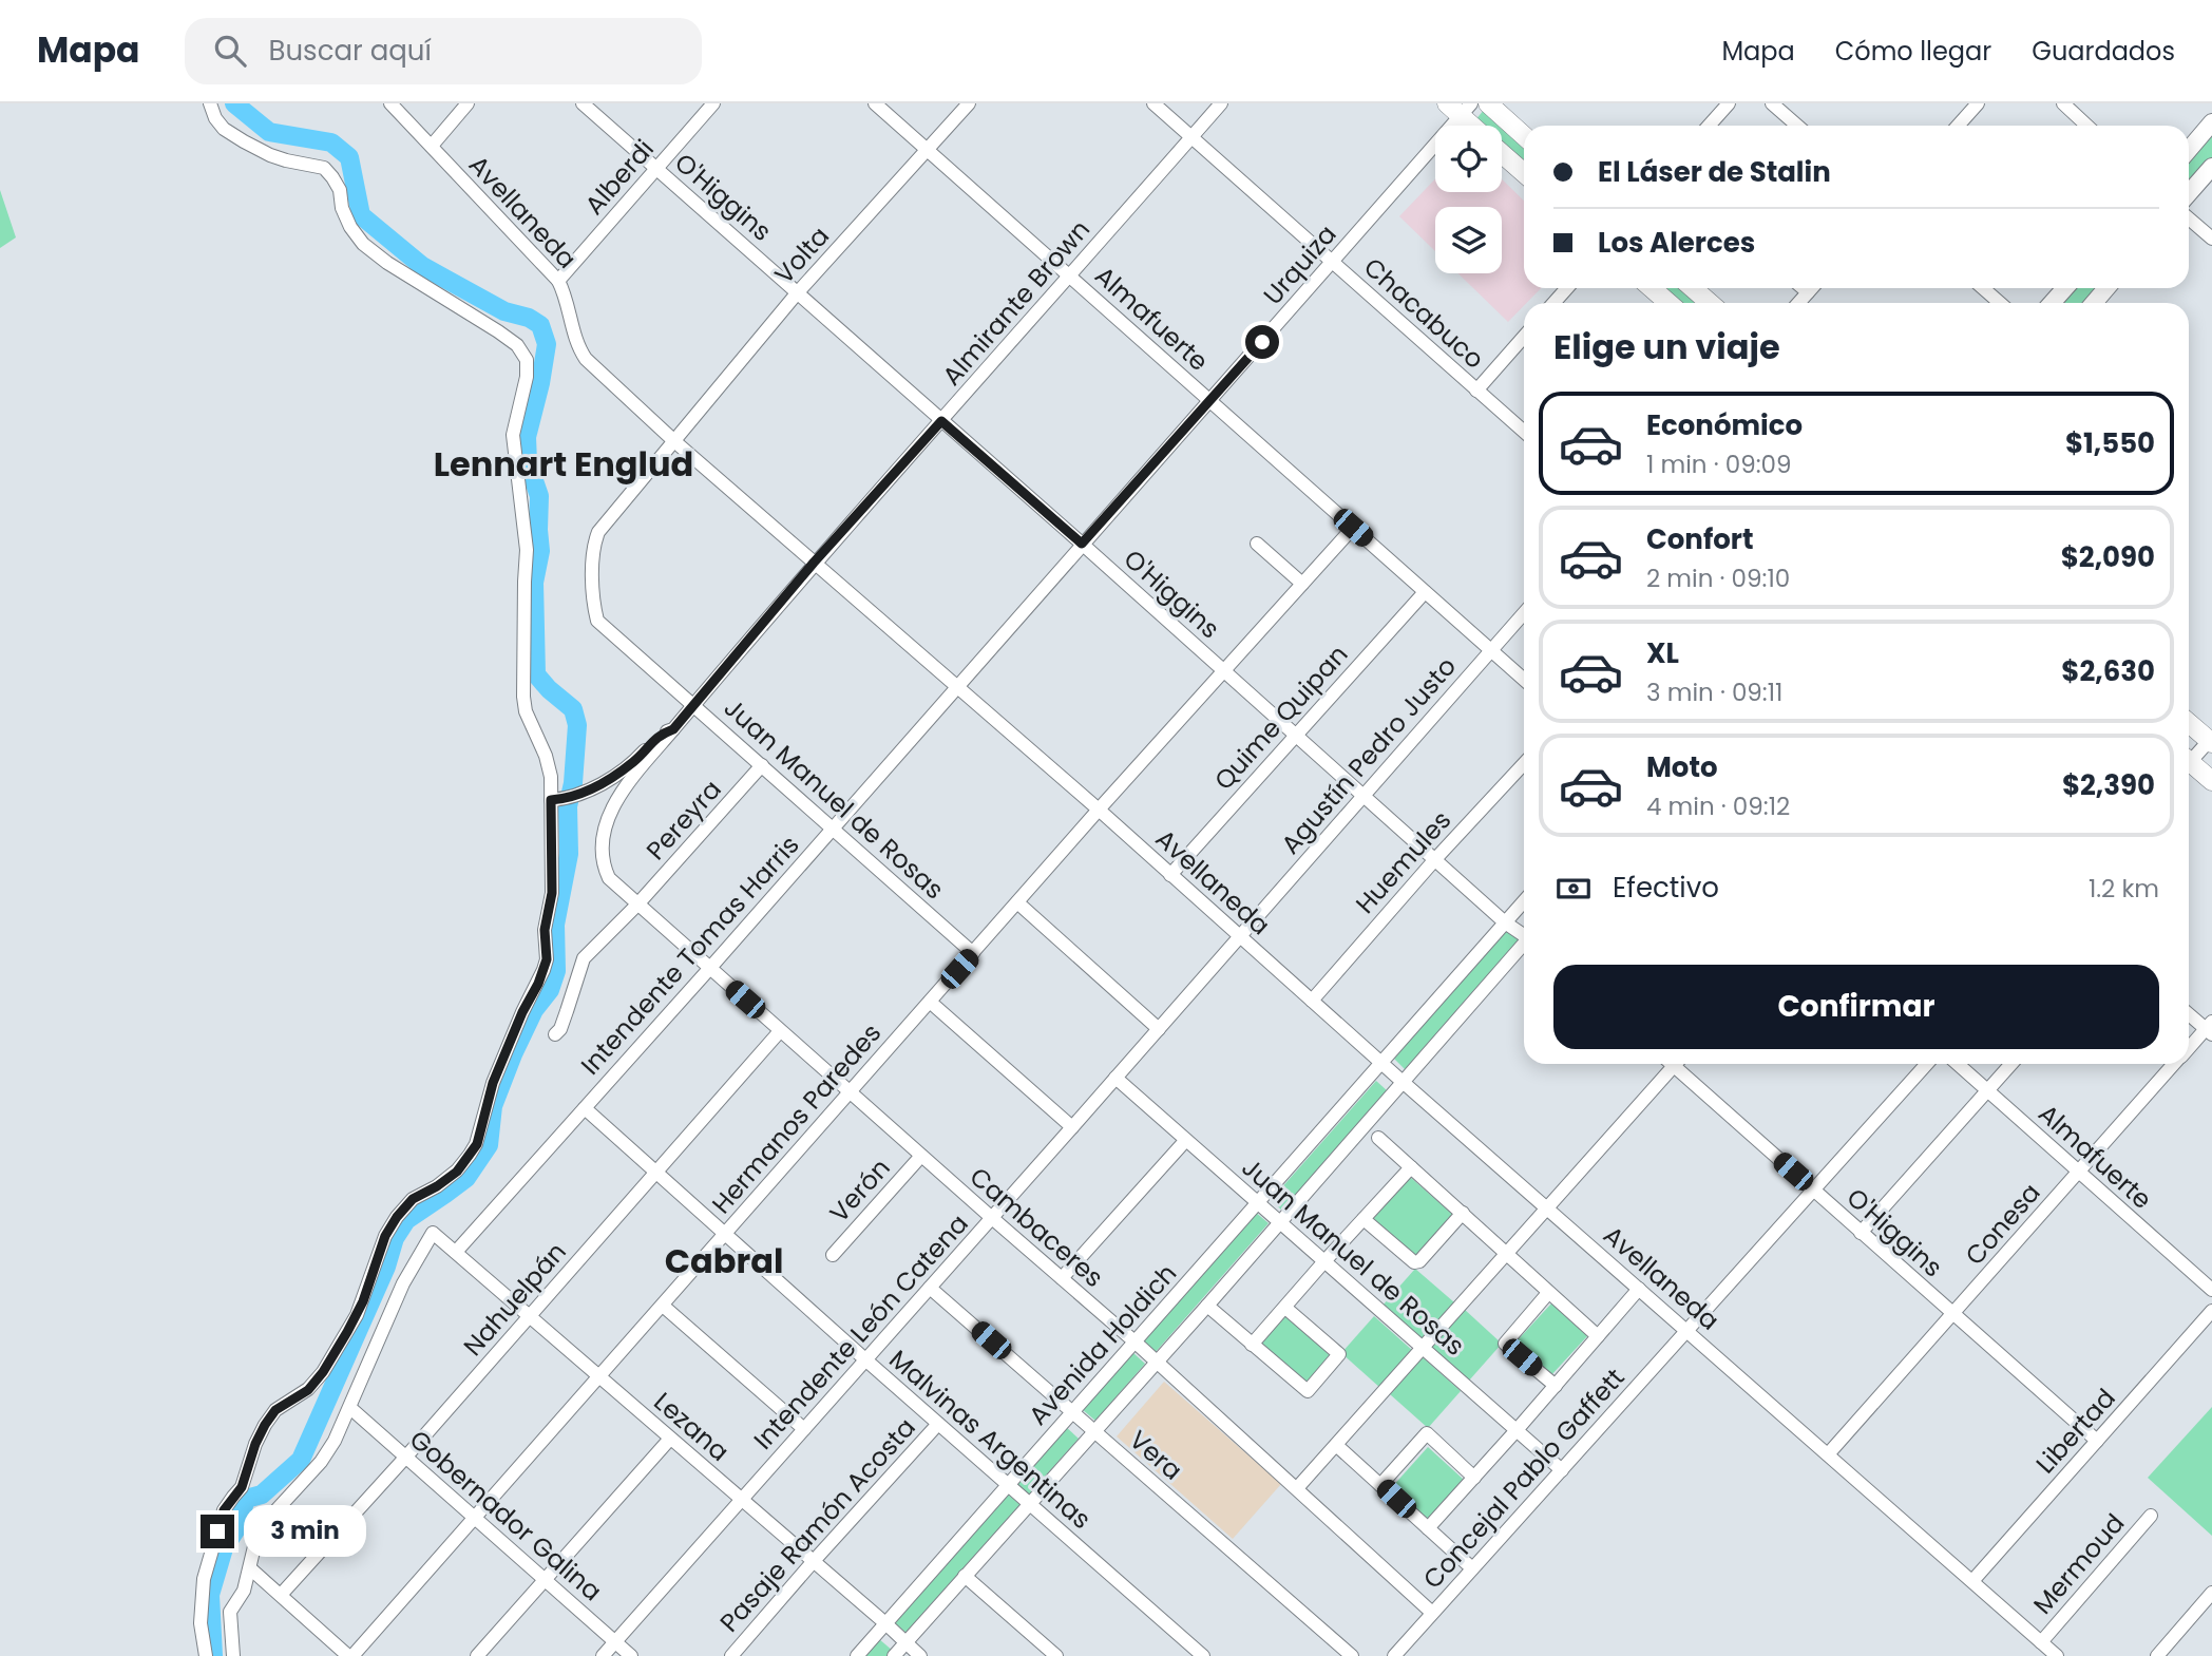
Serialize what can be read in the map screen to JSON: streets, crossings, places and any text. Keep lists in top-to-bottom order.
{
  "streets": {
    "street": [
      "Alberdi",
      "O'Higgins",
      "Avellaneda",
      "Volta",
      "Urquiza",
      "Almirante Brown",
      "Chacabuco",
      "Almafuerte",
      "Quime Quipan",
      "Agustín Pedro Justo",
      "Juan Manuel de Rosas",
      "Pereyra",
      "Huemules",
      "Intendente Tomas Harris",
      "Hermanos Paredes",
      "Verón",
      "Conesa",
      "Cambaceres",
      "Nahuelpán",
      "Intendente León Catena",
      "Avenida Holdich",
      "Lezana",
      "Libertad",
      "Malvinas Argentinas",
      "Vera",
      "Concejal Pablo Gaffett",
      "Gobernador Galina",
      "Pasaje Ramón Acosta",
      "Mermoud"
    ]
  },
  "crossings": [
    ["Alberdi", "O'Higgins"],
    ["Alberdi", "Avellaneda"],
    ["O'Higgins", "Volta"],
    ["O'Higgins", "Urquiza"],
    ["O'Higgins", "Almirante Brown"],
    ["O'Higgins", "Quime Quipan"],
    ["O'Higgins", "Agustín Pedro Justo"],
    ["O'Higgins", "Huemules"],
    ["O'Higgins", "Hermanos Paredes"],
    ["O'Higgins", "Conesa"],
    ["O'Higgins", "Avenida Holdich"],
    ["O'Higgins", "Libertad"],
    ["O'Higgins", "Concejal Pablo Gaffett"],
    ["Avellaneda", "Volta"],
    ["Avellaneda", "Urquiza"],
    ["Avellaneda", "Almirante Brown"],
    ["Avellaneda", "Quime Quipan"],
    ["Avellaneda", "Agustín Pedro Justo"],
    ["Avellaneda", "Huemules"],
    ["Avellaneda", "Intendente Tomas Harris"],
    ["Avellaneda", "Hermanos Paredes"],
    ["Avellaneda", "Conesa"],
    ["Avellaneda", "Intendente León Catena"],
    ["Avellaneda", "Avenida Holdich"],
    ["Avellaneda", "Libertad"],
    ["Avellaneda", "Concejal Pablo Gaffett"],
    ["Avellaneda", "Mermoud"],
    ["Volta", "Almafuerte"],
    ["Volta", "Juan Manuel de Rosas"],
    ["Urquiza", "Chacabuco"],
    ["Urquiza", "Almafuerte"],
    ["Urquiza", "Intendente Tomas Harris"],
    ["Almirante Brown", "Chacabuco"],
    ["Almirante Brown", "Almafuerte"],
    ["Almirante Brown", "Juan Manuel de Rosas"],
    ["Almirante Brown", "Cambaceres"],
    ["Almafuerte", "Quime Quipan"],
    ["Almafuerte", "Agustín Pedro Justo"],
    ["Almafuerte", "Hermanos Paredes"],
    ["Almafuerte", "Conesa"],
    ["Agustín Pedro Justo", "Intendente León Catena"],
    ["Juan Manuel de Rosas", "Pereyra"],
    ["Juan Manuel de Rosas", "Intendente Tomas Harris"],
    ["Juan Manuel de Rosas", "Hermanos Paredes"],
    ["Juan Manuel de Rosas", "Intendente León Catena"],
    ["Juan Manuel de Rosas", "Avenida Holdich"],
    ["Juan Manuel de Rosas", "Concejal Pablo Gaffett"],
    ["Pereyra", "Cambaceres"],
    ["Intendente Tomas Harris", "Cambaceres"],
    ["Intendente Tomas Harris", "Lezana"],
    ["Intendente Tomas Harris", "Malvinas Argentinas"],
    ["Hermanos Paredes", "Cambaceres"],
    ["Hermanos Paredes", "Lezana"],
    ["Hermanos Paredes", "Malvinas Argentinas"],
    ["Hermanos Paredes", "Gobernador Galina"],
    ["Verón", "Cambaceres"],
    ["Cambaceres", "Nahuelpán"],
    ["Cambaceres", "Intendente León Catena"],
    ["Cambaceres", "Avenida Holdich"],
    ["Cambaceres", "Concejal Pablo Gaffett"],
    ["Nahuelpán", "Lezana"],
    ["Nahuelpán", "Malvinas Argentinas"],
    ["Nahuelpán", "Gobernador Galina"],
    ["Intendente León Catena", "Lezana"],
    ["Intendente León Catena", "Malvinas Argentinas"],
    ["Intendente León Catena", "Vera"],
    ["Intendente León Catena", "Gobernador Galina"],
    ["Avenida Holdich", "Lezana"],
    ["Avenida Holdich", "Malvinas Argentinas"],
    ["Avenida Holdich", "Vera"],
    ["Lezana", "Gobernador Galina"],
    ["Lezana", "Pasaje Ramón Acosta"],
    ["Malvinas Argentinas", "Pasaje Ramón Acosta"]
  ],
  "districts": ["Lennart Englud", "Cabral"],
  "page": {
    "header": "Mapa",
    "search": "Buscar aquí",
    "nav": ["Mapa", "Cómo llegar", "Guardados"],
    "banner": ["El Láser de Stalin", "Los Alerces"],
    "heading": "Elige un viaje",
    "list": [
      {
        "name": "Económico",
        "note": "1 min · 09:09",
        "value": "$1,550"
      },
      {
        "name": "Confort",
        "note": "2 min · 09:10",
        "value": "$2,090"
      },
      {
        "name": "XL",
        "note": "3 min · 09:11",
        "value": "$2,630"
      },
      {
        "name": "Moto",
        "note": "4 min · 09:12",
        "value": "$2,390"
      }
    ],
    "pay": ["Efectivo", "1.2 km"],
    "buttons": "Confirmar",
    "bubble": "3 min"
  }
}
